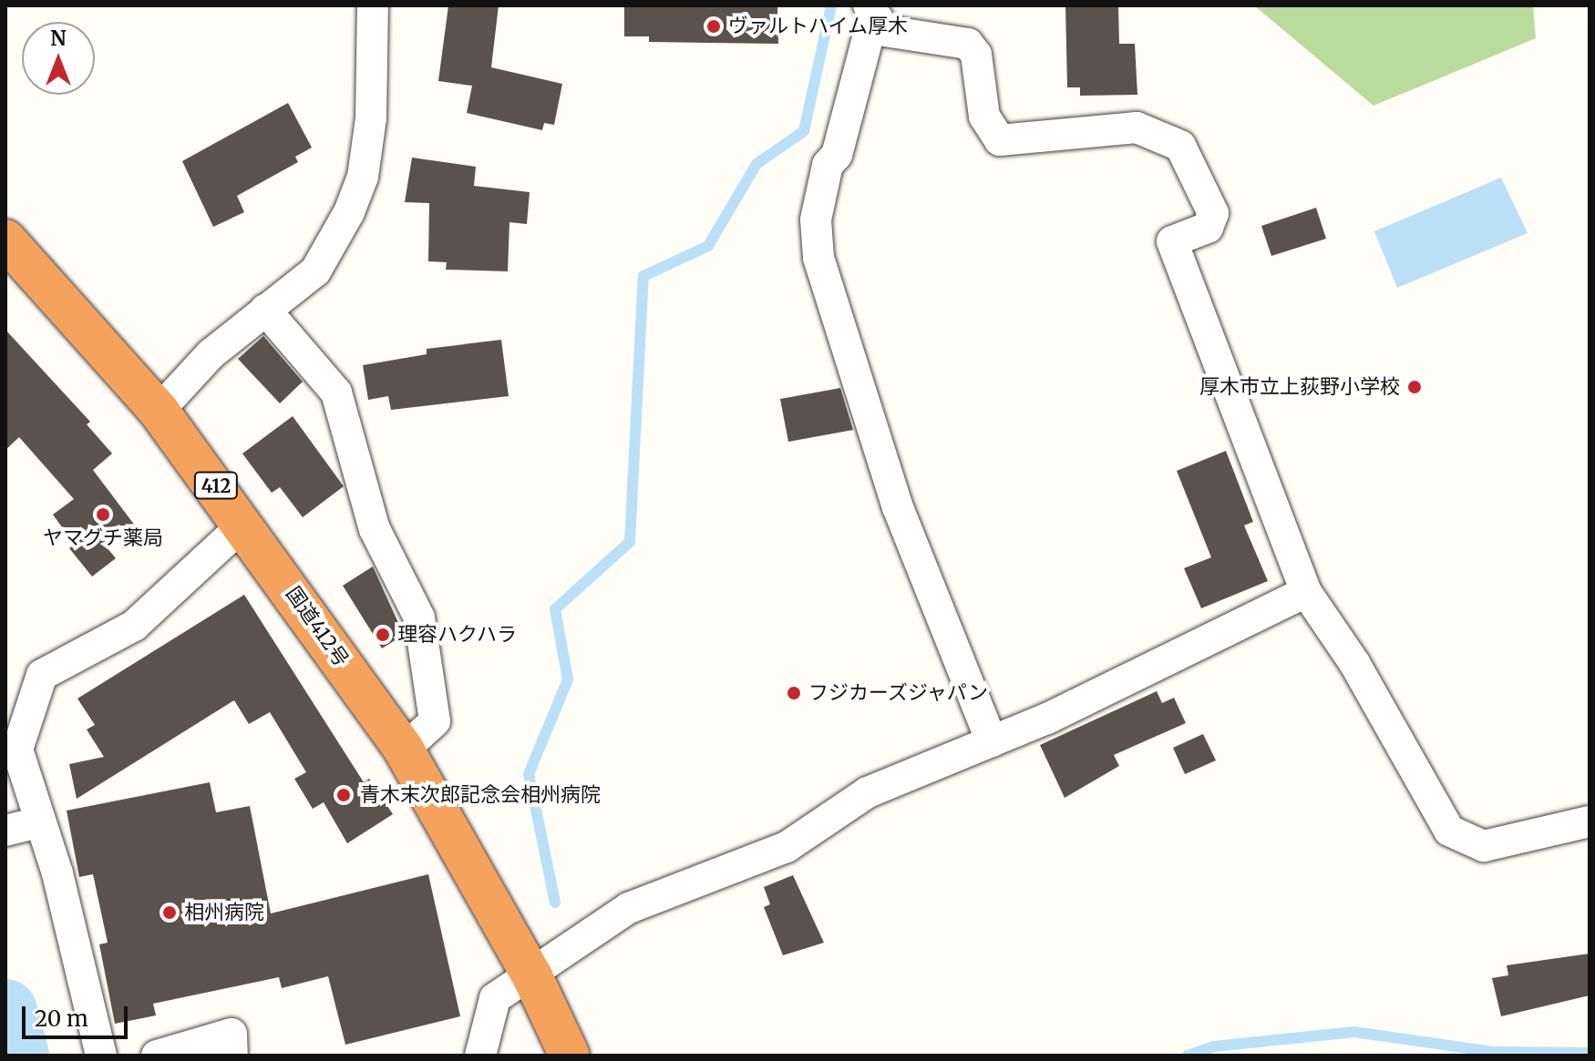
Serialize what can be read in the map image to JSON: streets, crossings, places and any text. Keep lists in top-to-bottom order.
{
  "streets": {
    "highway": ["412", "国道412号"]
  },
  "places": [
    "ヴァルトハイム厚木",
    "厚木市立上荻野小学校",
    "ヤマグチ薬局",
    "理容ハクハラ",
    "フジカーズジャパン",
    "青木末次郎記念会相州病院",
    "相州病院"
  ],
  "scale_bar": "20 m",
  "north": "top"
}
